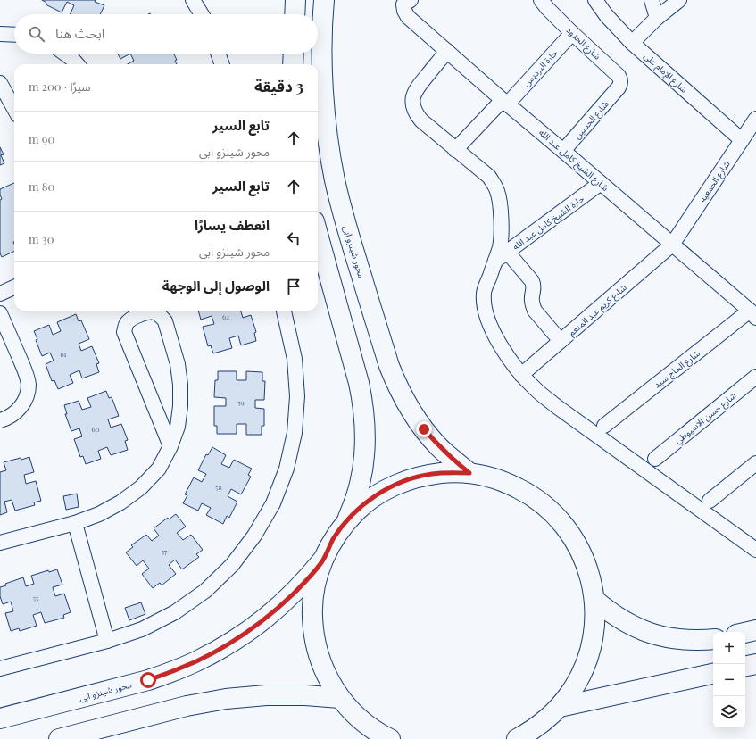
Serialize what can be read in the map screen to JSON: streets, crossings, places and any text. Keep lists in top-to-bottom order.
{
  "streets": {
    "main road": ["محور شينزو ابى"],
    "street": [
      "شارع الحدود",
      "حارة البرديس",
      "شارع الإمام على",
      "شارع الحسين",
      "شارع الشيخ كامل عبد الله",
      "شارع الجمعيه",
      "حارة الشيخ كامل عبد الله",
      "شارع كريم عبد المنعم",
      "شارع الحاج سيد",
      "شارع حسن الاسيوطي"
    ]
  },
  "crossings": [
    ["شارع الحدود", "حارة البرديس"],
    ["شارع الحدود", "شارع الحسين"],
    ["حارة البرديس", "شارع الشيخ كامل عبد الله"],
    ["شارع الإمام على", "شارع الجمعيه"],
    ["شارع الحسين", "شارع الشيخ كامل عبد الله"],
    ["شارع الشيخ كامل عبد الله", "شارع الجمعيه"],
    ["شارع الشيخ كامل عبد الله", "حارة الشيخ كامل عبد الله"],
    ["شارع الشيخ كامل عبد الله", "شارع كريم عبد المنعم"],
    ["شارع الشيخ كامل عبد الله", "شارع الحاج سيد"],
    ["شارع الجمعيه", "شارع كريم عبد المنعم"]
  ],
  "house_numbers": [
    "62",
    "61",
    "59",
    "60",
    "58",
    "57",
    "55"
  ],
  "page": {
    "search": "ابحث هنا",
    "heading": ["3 دقيقة", "سيرًا · 200 m"],
    "list": [
      ["تابع السير", "محور شينزو ابى", "90 m"],
      ["تابع السير", "80 m"],
      ["انعطف يسارًا", "محور شينزو ابى", "30 m"],
      "الوصول إلى الوجهة"
    ],
    "map_buttons": ["+", "−"]
  }
}
